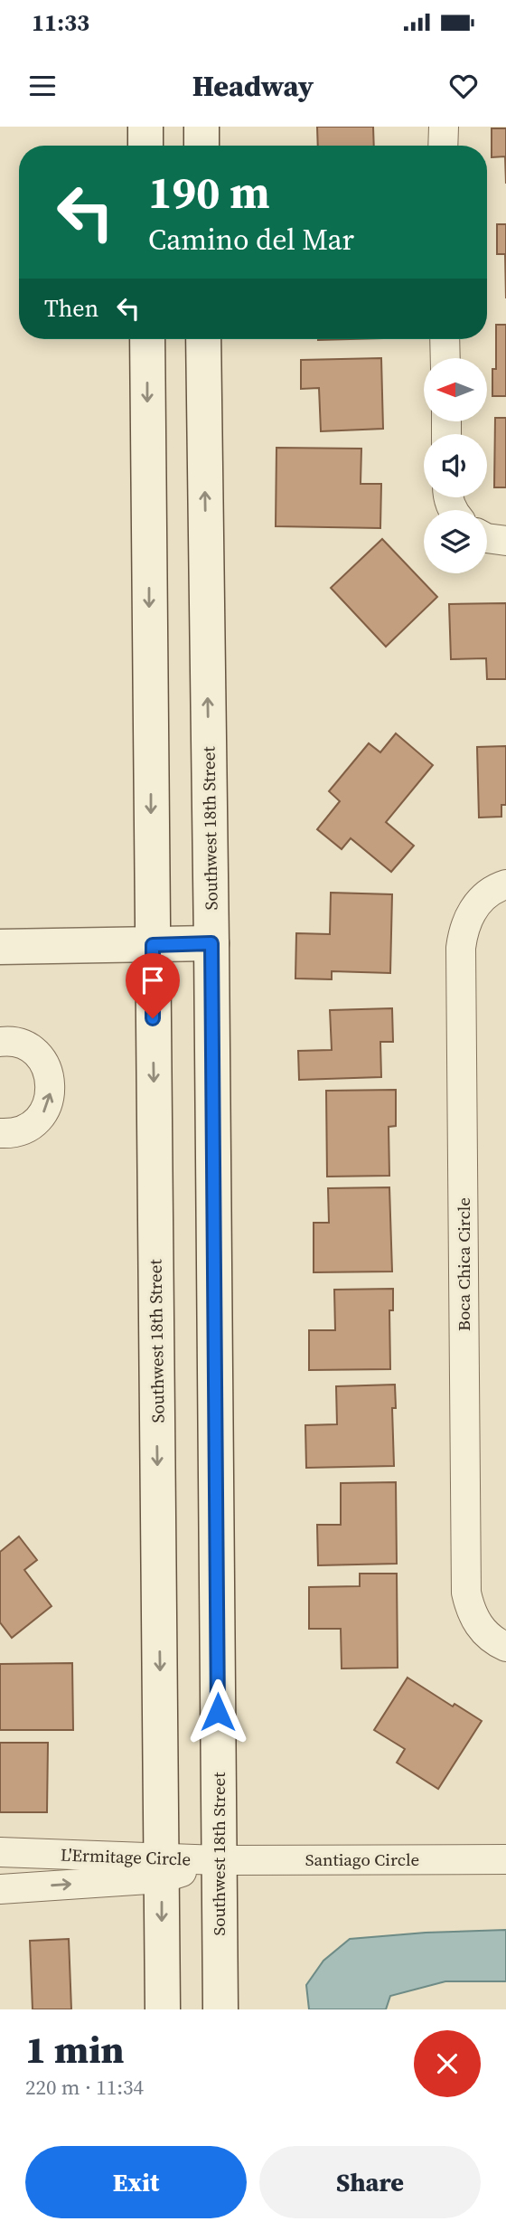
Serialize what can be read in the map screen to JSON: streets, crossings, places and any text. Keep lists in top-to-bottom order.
{
  "streets": {
    "main road": ["Southwest 18th Street"],
    "street": ["Boca Chica Circle", "L'Ermitage Circle", "Santiago Circle"]
  },
  "crossings": [
    ["Southwest 18th Street", "L'Ermitage Circle"],
    ["Southwest 18th Street", "Santiago Circle"],
    ["L'Ermitage Circle", "Santiago Circle"]
  ],
  "north": "left",
  "page": {
    "status": "11:33",
    "header": "Headway",
    "turn": ["190 m", "Camino del Mar"],
    "then": "Then",
    "heading": ["1 min", "220 m · 11:34"],
    "buttons": ["Exit", "Share"]
  }
}
